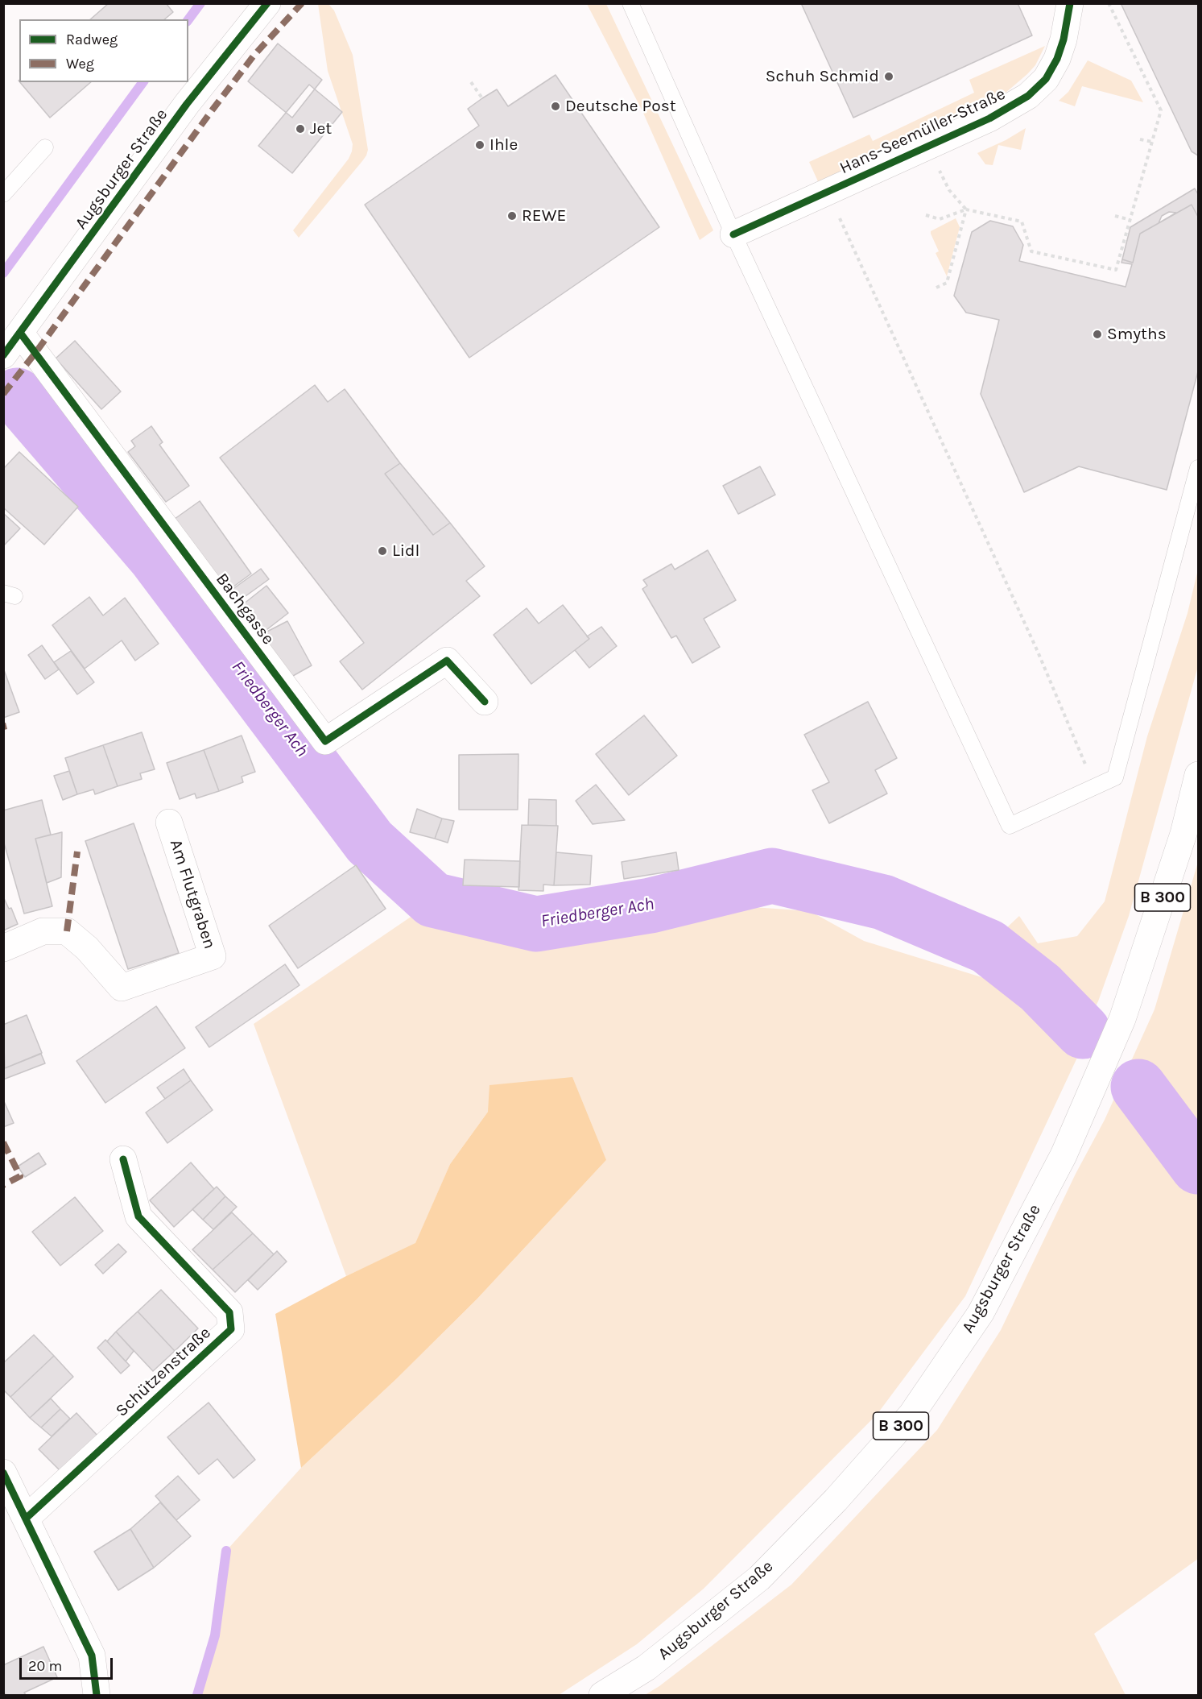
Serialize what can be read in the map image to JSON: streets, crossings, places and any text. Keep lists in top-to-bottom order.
{
  "streets": {
    "street": [
      "Hans-Seemüller-Straße",
      "Augsburger Straße",
      "Bachgasse",
      "Am Flutgraben",
      "B 300",
      "Schützenstraße"
    ]
  },
  "crossings": [
    ["Augsburger Straße", "Bachgasse"]
  ],
  "water": ["Friedberger Ach"],
  "places": [
    "Schuh Schmid",
    "Deutsche Post",
    "Jet",
    "Ihle",
    "REWE",
    "Smyths",
    "Lidl"
  ],
  "legend": ["Radweg", "Weg"],
  "scale_bar": "20 m"
}
